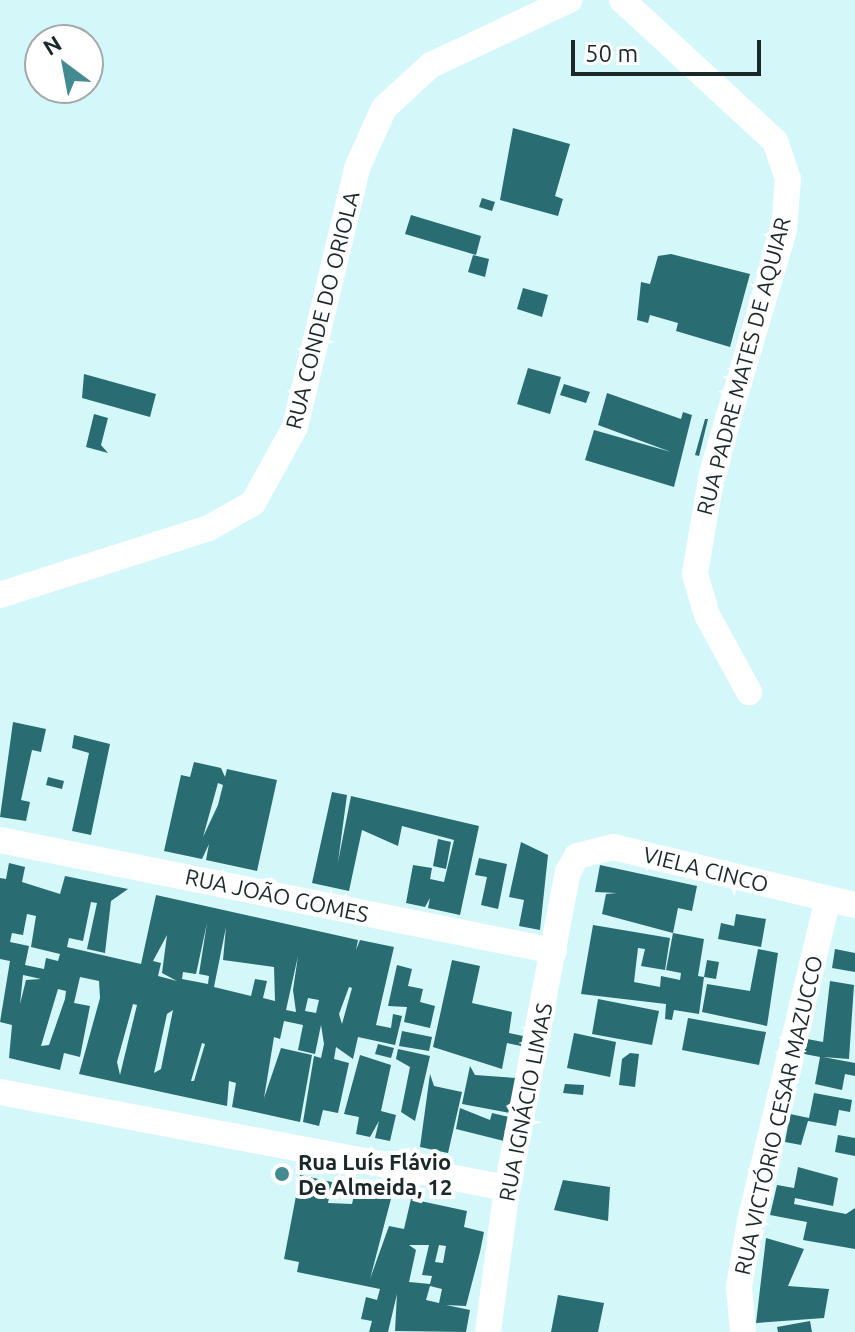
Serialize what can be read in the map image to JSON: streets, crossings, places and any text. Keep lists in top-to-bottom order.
{
  "streets": {
    "street": [
      "RUA CONDE DO ORIOLA",
      "RUA PADRE MATES DE AQUIAR",
      "VIELA CINCO",
      "RUA JOÃO GOMES",
      "RUA IGNÁCIO LIMAS",
      "RUA VICTÓRIO CESAR MAZUCCO"
    ]
  },
  "crossings": [
    ["VIELA CINCO", "RUA IGNÁCIO LIMAS"],
    ["VIELA CINCO", "RUA VICTÓRIO CESAR MAZUCCO"],
    ["RUA JOÃO GOMES", "RUA IGNÁCIO LIMAS"]
  ],
  "places": ["Rua Luís Flávio De Almeida, 12"],
  "scale_bar": "50 m",
  "north": "top left"
}
